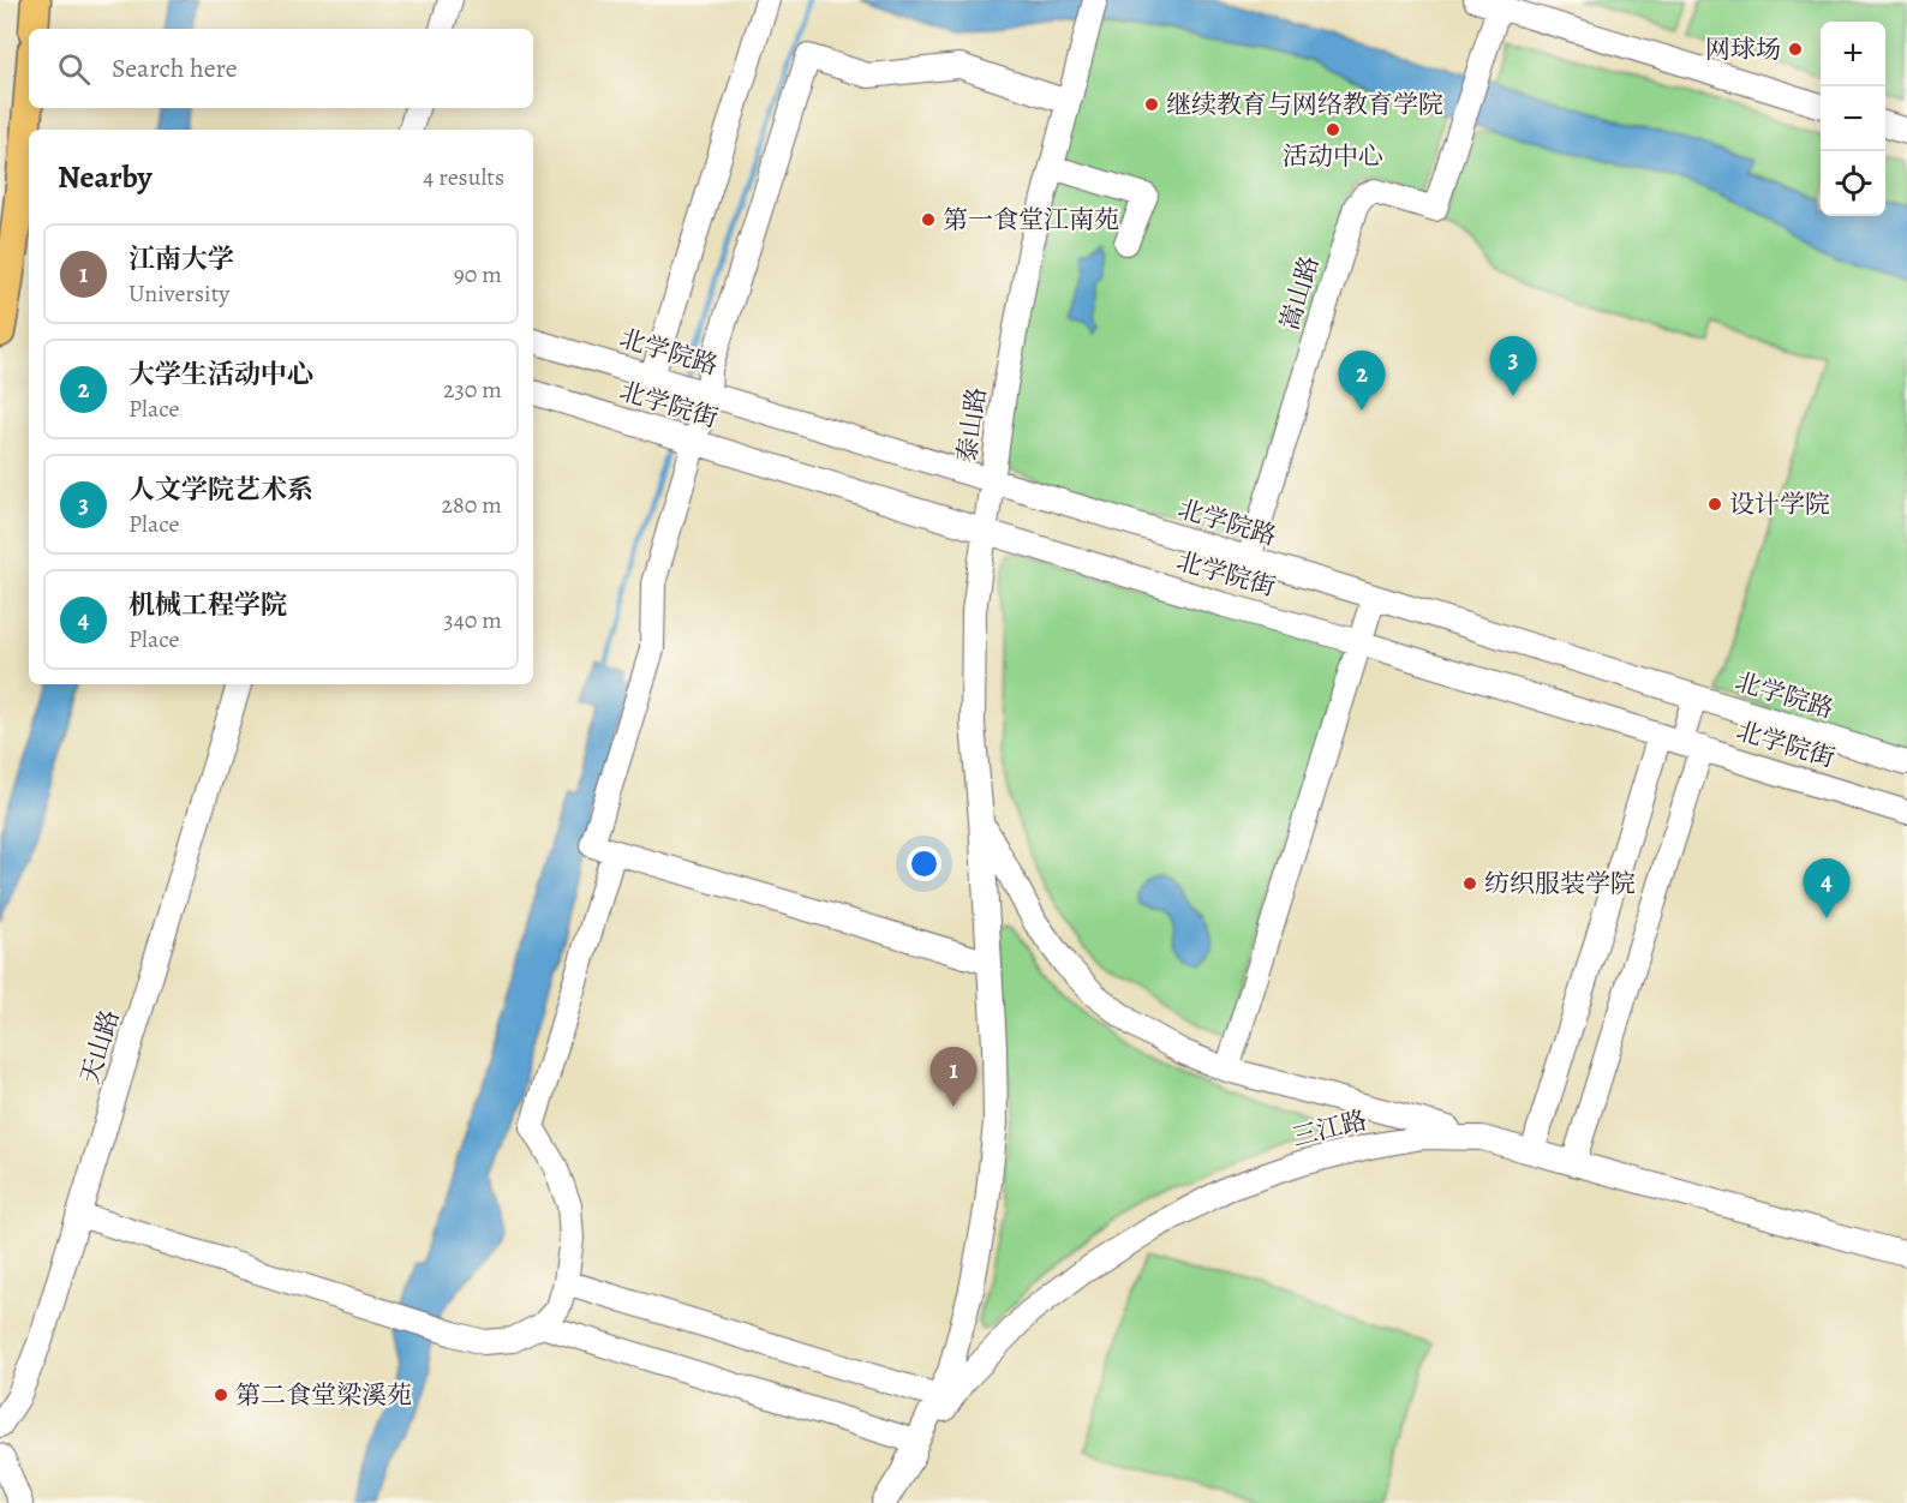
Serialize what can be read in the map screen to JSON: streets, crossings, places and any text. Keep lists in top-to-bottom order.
{
  "streets": {
    "street": [
      "嵩山路",
      "北学院路",
      "北学院街",
      "泰山路",
      "天山路",
      "三江路"
    ]
  },
  "crossings": [
    ["嵩山路", "北学院路"],
    ["北学院路", "泰山路"],
    ["北学院街", "泰山路"],
    ["泰山路", "三江路"]
  ],
  "places": [
    "网球场",
    "继续教育与网络教育学院",
    "活动中心",
    "第一食堂江南苑",
    "设计学院",
    "纺织服装学院",
    "第二食堂梁溪苑"
  ],
  "page": {
    "map_buttons": ["+", "−"],
    "search": "Search here",
    "heading": ["Nearby", "4 results"],
    "list": [
      {
        "mark": "1",
        "name": "江南大学",
        "note": "University",
        "value": "90 m"
      },
      {
        "mark": "2",
        "name": "大学生活动中心",
        "note": "Place",
        "value": "230 m"
      },
      {
        "mark": "3",
        "name": "人文学院艺术系",
        "note": "Place",
        "value": "280 m"
      },
      {
        "mark": "4",
        "name": "机械工程学院",
        "note": "Place",
        "value": "340 m"
      }
    ],
    "pins": [
      "3",
      "2",
      "4",
      "1"
    ]
  }
}
